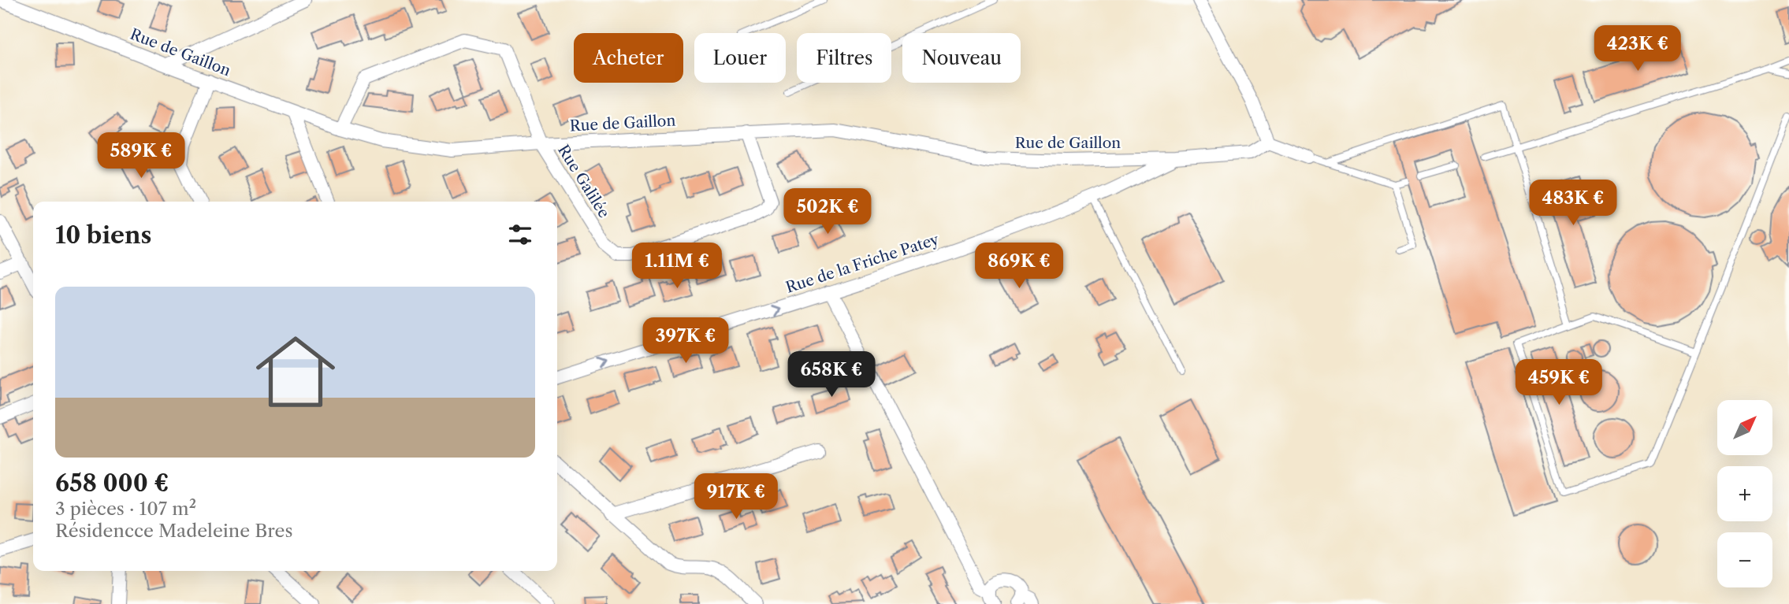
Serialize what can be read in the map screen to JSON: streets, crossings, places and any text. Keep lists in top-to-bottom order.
{
  "streets": {
    "street": ["Rue de Gaillon", "Rue Galilée", "Rue de la Friche Patey"]
  },
  "crossings": [
    ["Rue de Gaillon", "Rue Galilée"],
    ["Rue de Gaillon", "Rue de la Friche Patey"]
  ],
  "one_way": ["Rue de la Friche Patey"],
  "north": "top right",
  "page": {
    "price": [
      "423K €",
      "589K €",
      "483K €",
      "502K €",
      "1.11M €",
      "869K €",
      "397K €",
      "658K €",
      "459K €",
      "917K €"
    ],
    "chip": [
      "Acheter",
      "Louer",
      "Filtres",
      "Nouveau"
    ],
    "heading": "10 biens",
    "list": [
      {
        "name": "658 000 €",
        "note": "3 pièces · 107 m² · Résidencce Madeleine Bres"
      }
    ],
    "map_buttons": ["+", "−"]
  }
}
